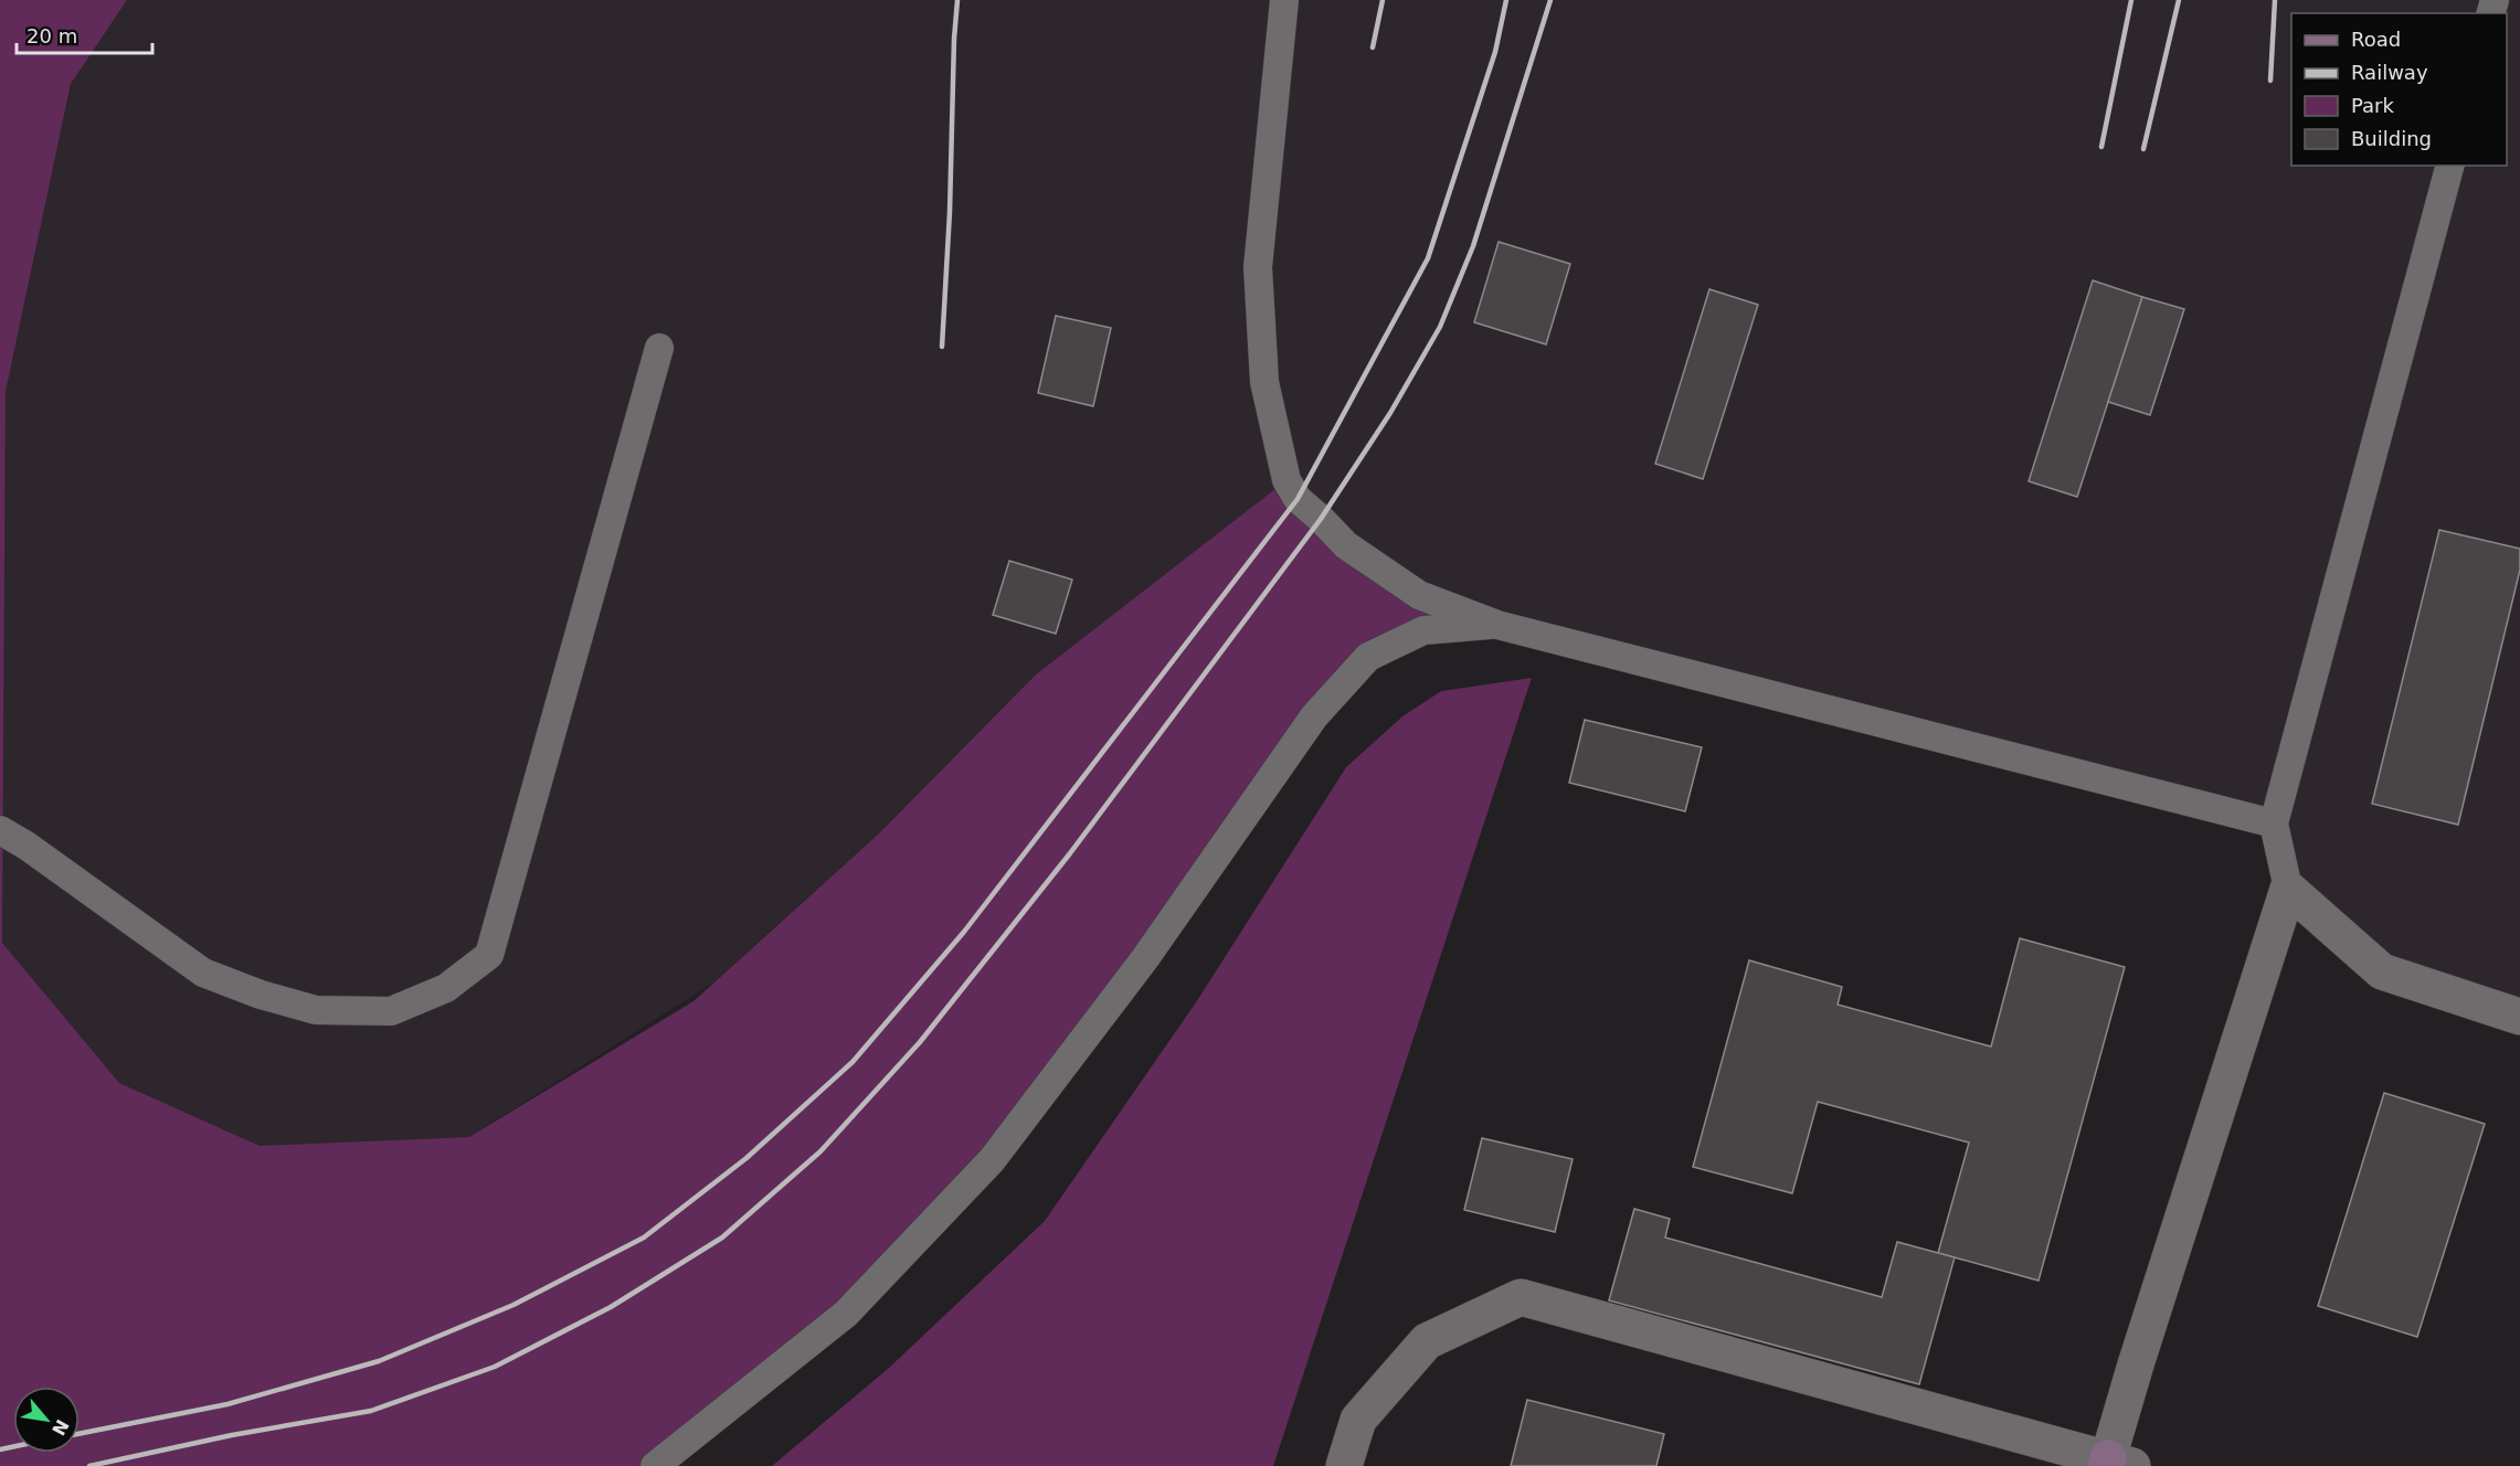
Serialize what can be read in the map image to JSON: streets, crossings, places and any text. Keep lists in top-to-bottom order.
{
  "legend": [
    "Road",
    "Railway",
    "Park",
    "Building"
  ],
  "scale_bar": "20 m",
  "north": "bottom right"
}
